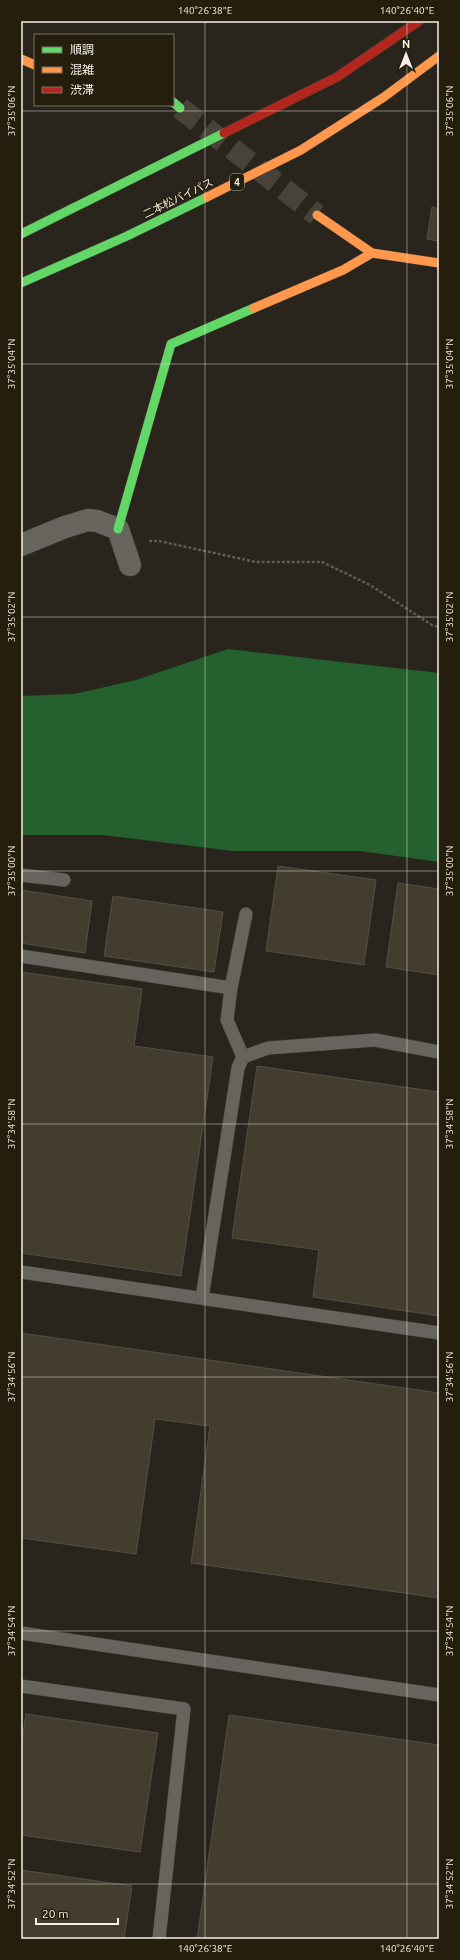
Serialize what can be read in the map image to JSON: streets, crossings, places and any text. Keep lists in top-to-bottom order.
{
  "streets": {
    "main road": ["4", "二本松バイパス"]
  },
  "legend": ["順調", "混雑", "渋滞"],
  "scale_bar": "20 m",
  "north": "top",
  "coordinates": [
    "140°26'38\"E",
    "140°26'40\"E",
    "37°35'06\"N",
    "37°35'04\"N",
    "37°35'02\"N",
    "37°35'00\"N",
    "37°34'58\"N",
    "37°34'56\"N",
    "37°34'54\"N",
    "37°34'52\"N"
  ]
}
